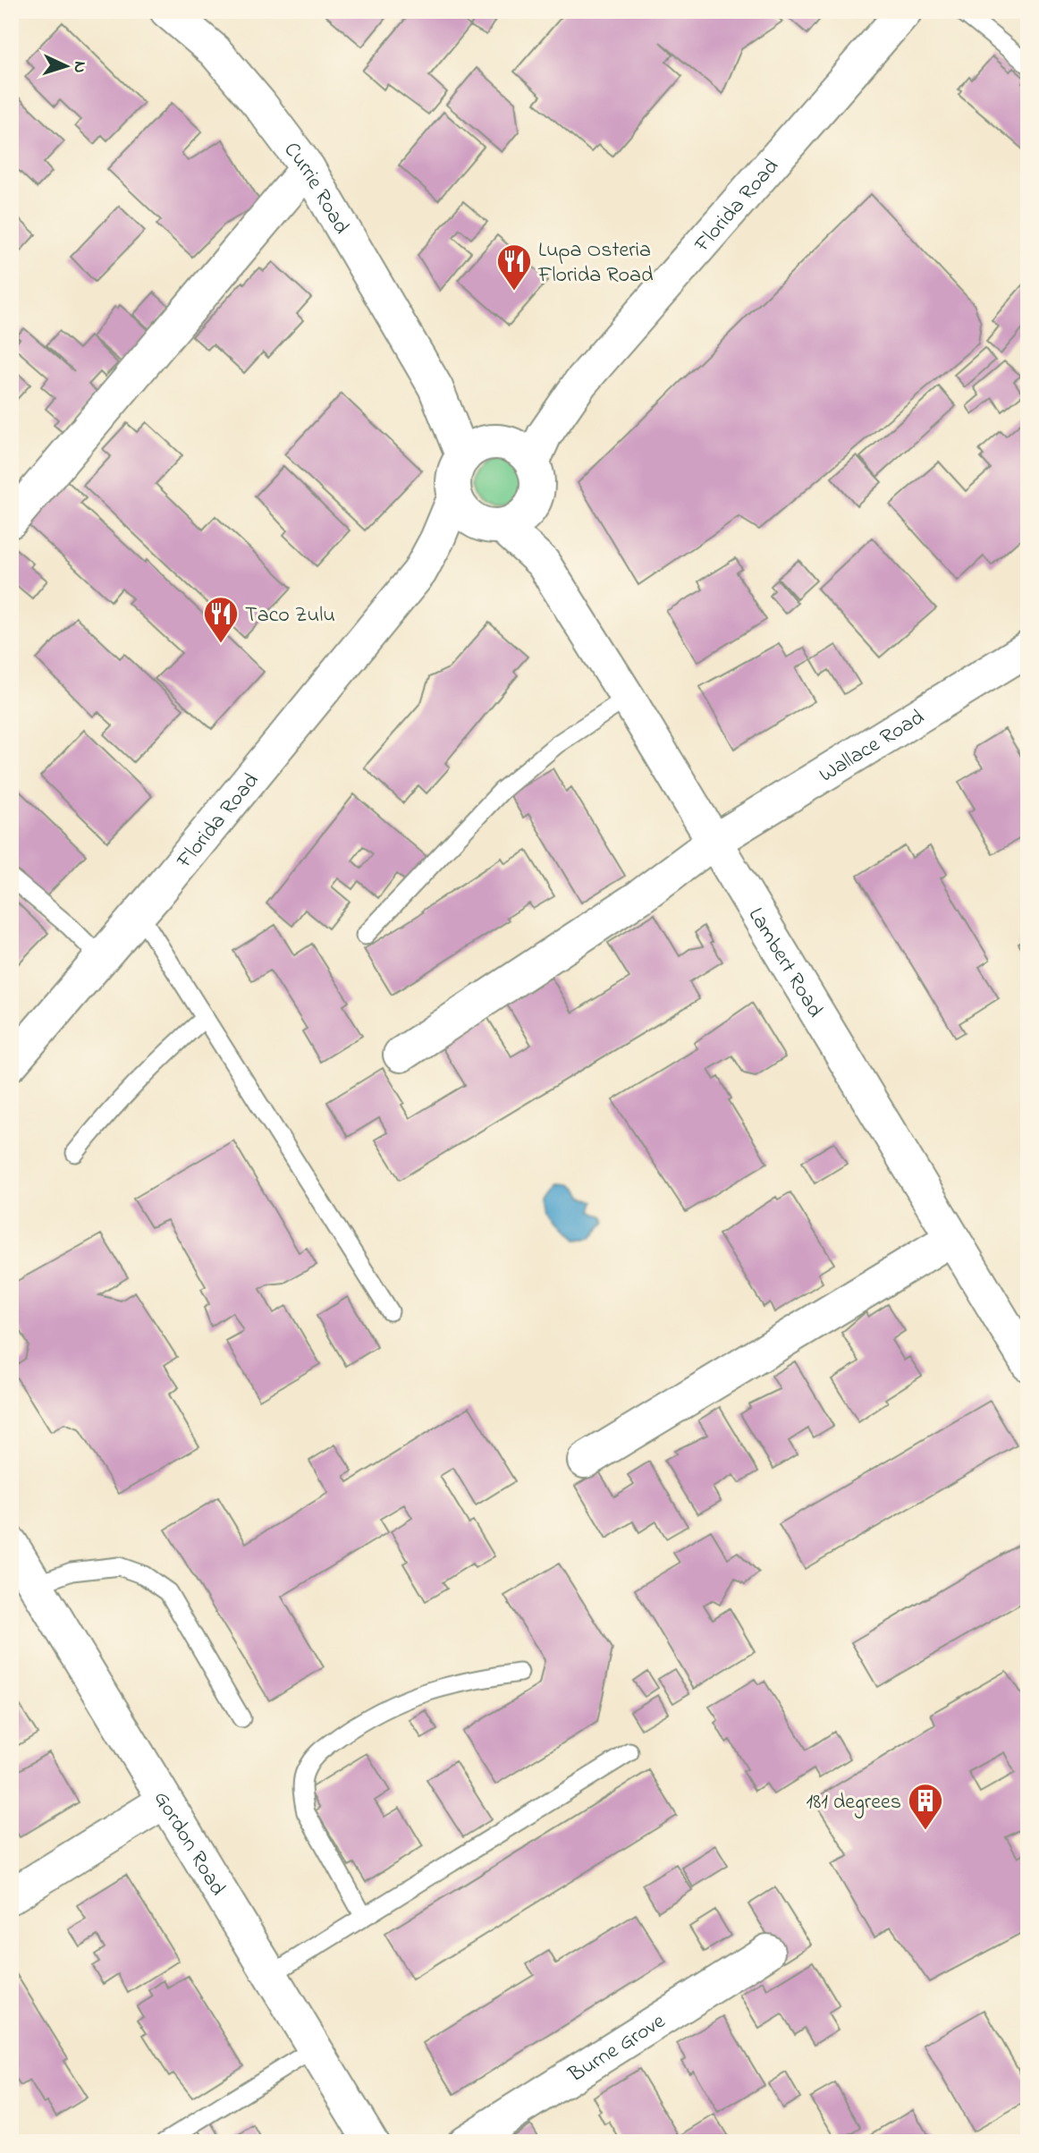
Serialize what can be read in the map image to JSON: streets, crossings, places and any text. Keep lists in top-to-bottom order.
{
  "streets": {
    "street": [
      "Currie Road",
      "Florida Road",
      "Wallace Road",
      "Lambert Road",
      "Gordon Road",
      "Burne Grove"
    ]
  },
  "crossings": [
    ["Currie Road", "Florida Road"],
    ["Currie Road", "Lambert Road"],
    ["Florida Road", "Lambert Road"],
    ["Wallace Road", "Lambert Road"]
  ],
  "places": {
    "restaurant": ["Lupa Osteria Florida Road", "Taco Zulu"],
    "building": ["181 degrees"]
  },
  "north": "right"
}
